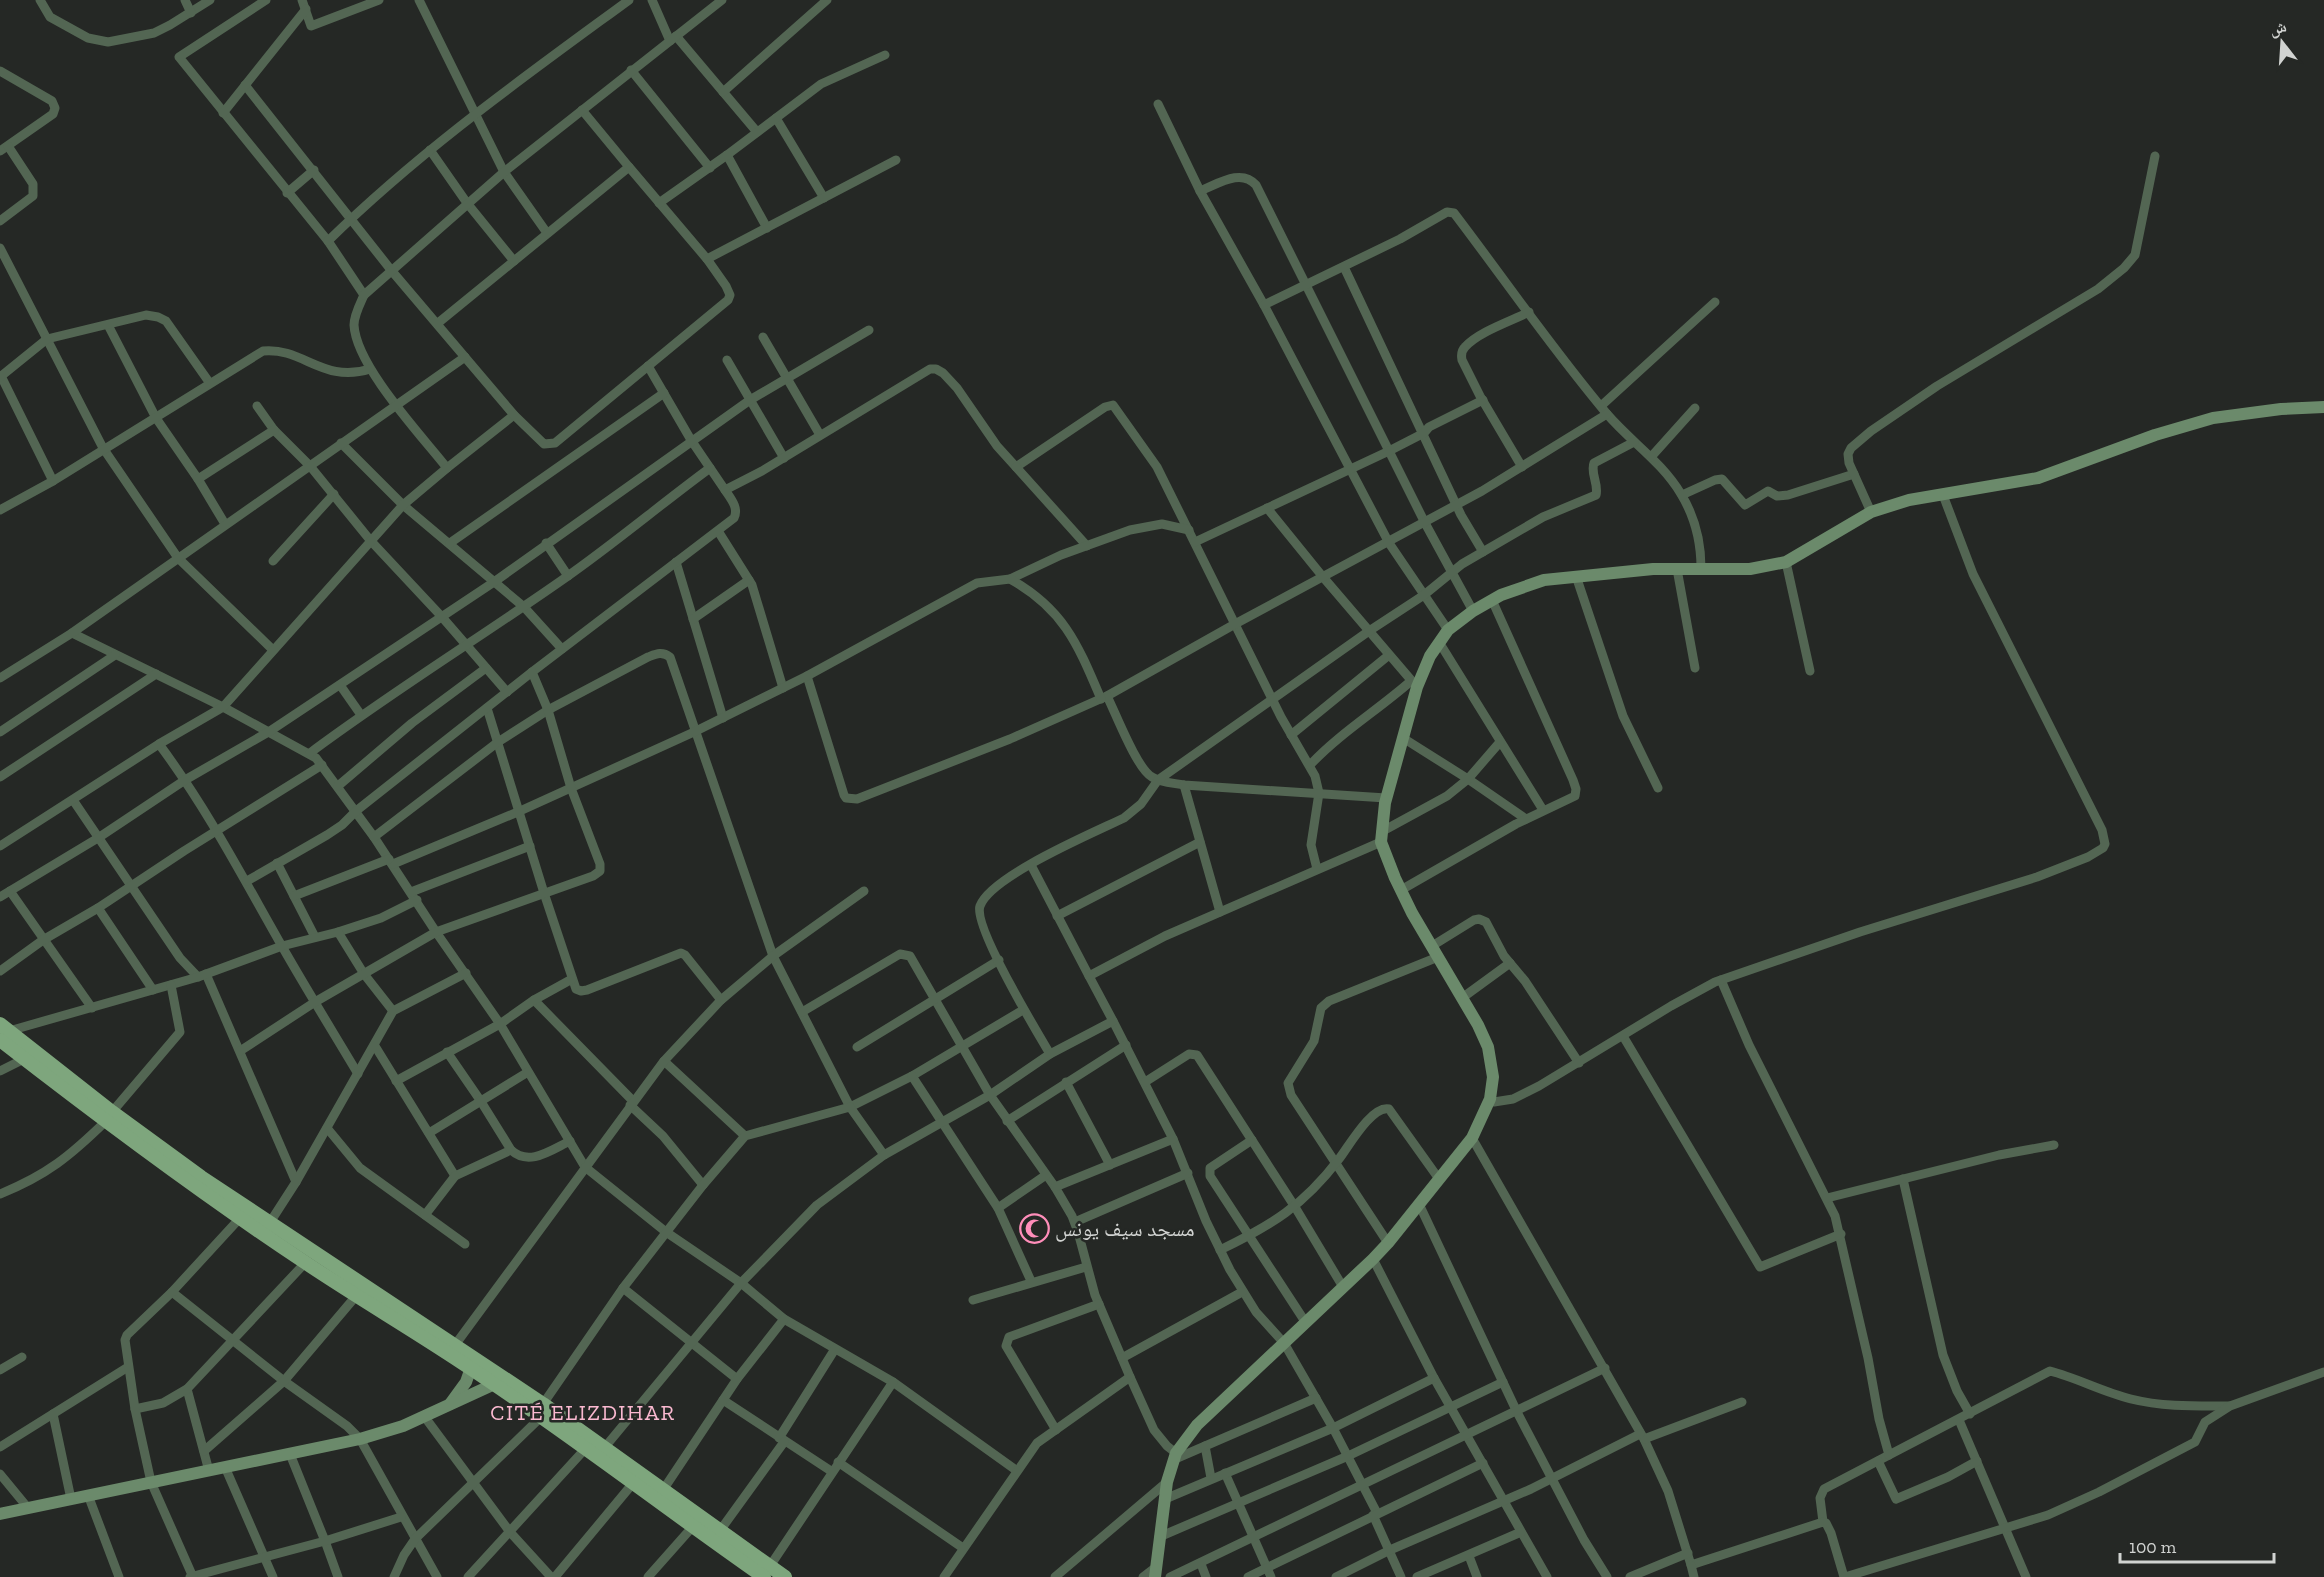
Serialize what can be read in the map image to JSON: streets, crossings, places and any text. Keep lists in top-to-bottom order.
{
  "districts": ["CITÉ ELIZDIHAR"],
  "places": {
    "mosque": ["مسجد سيف يونس"]
  },
  "scale_bar": "100 m",
  "north": "top"
}
